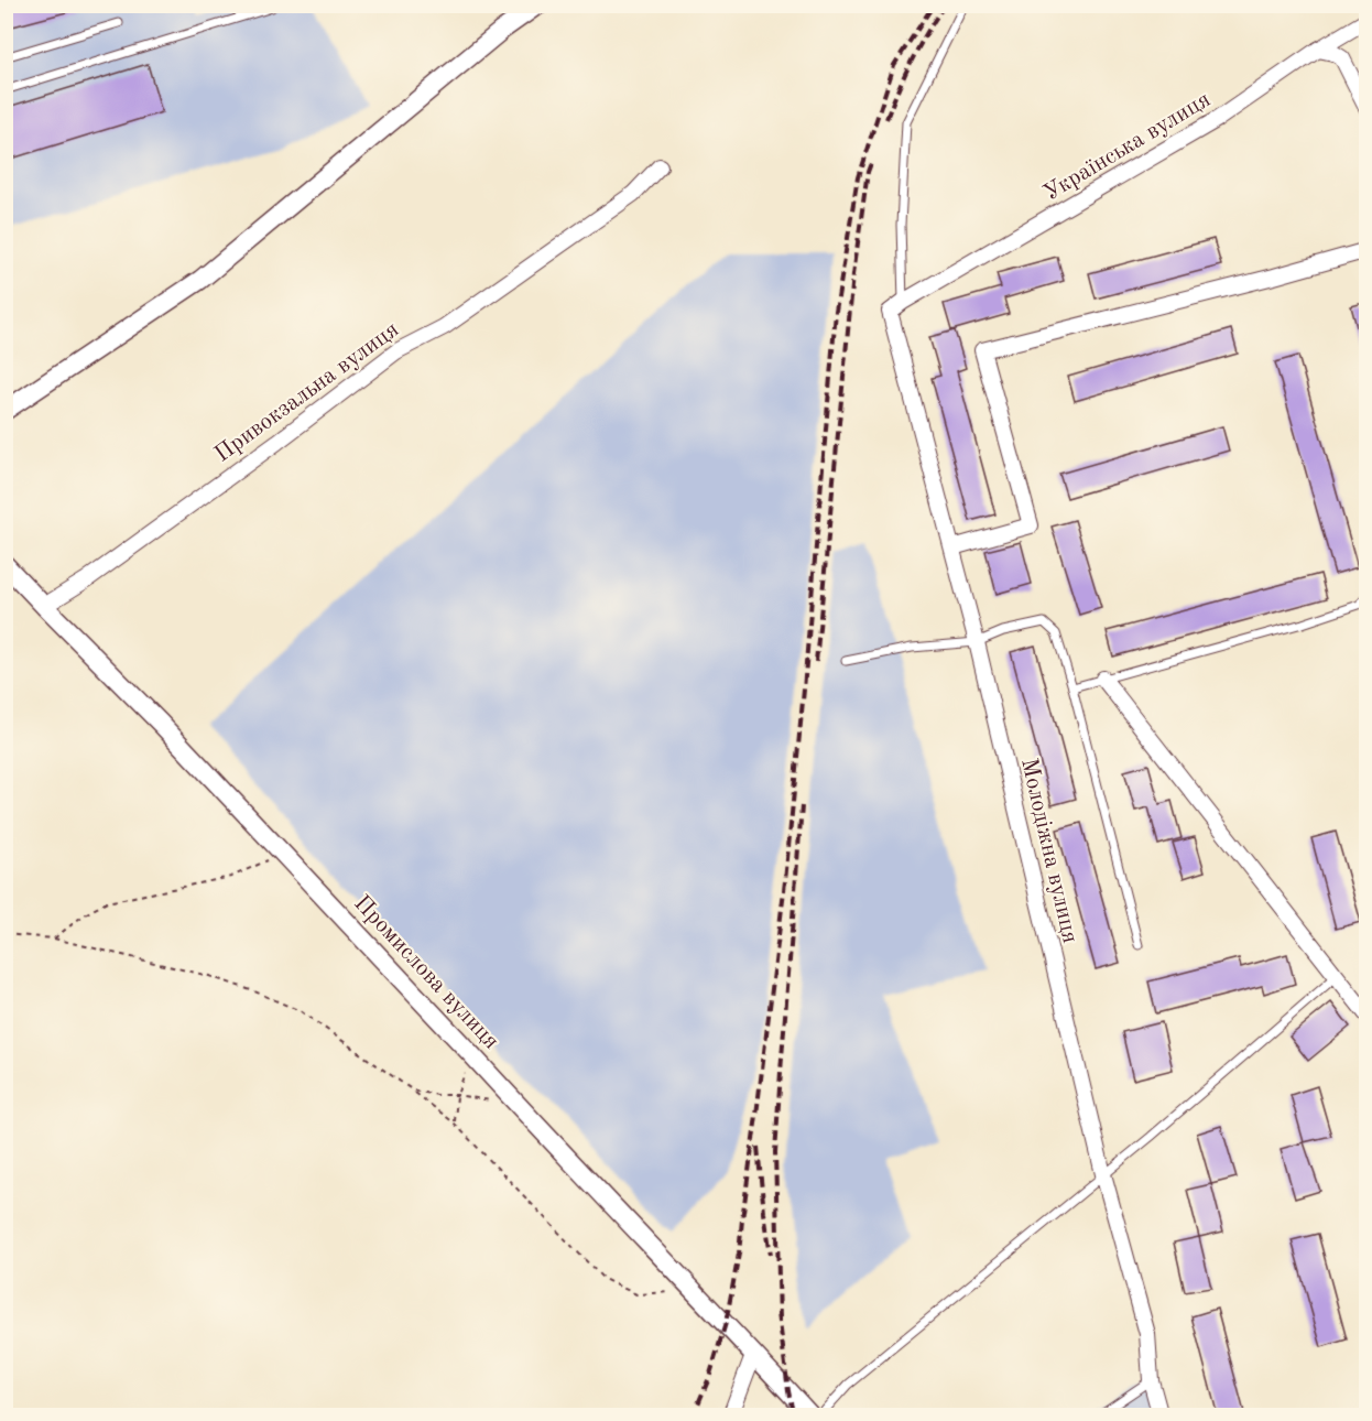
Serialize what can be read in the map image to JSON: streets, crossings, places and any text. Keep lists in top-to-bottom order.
{
  "streets": {
    "street": [
      "Українська вулиця",
      "Привокзальна вулиця",
      "Молодіжна вулиця",
      "Промислова вулиця"
    ]
  },
  "crossings": [
    ["Українська вулиця", "Молодіжна вулиця"],
    ["Привокзальна вулиця", "Промислова вулиця"]
  ]
}
